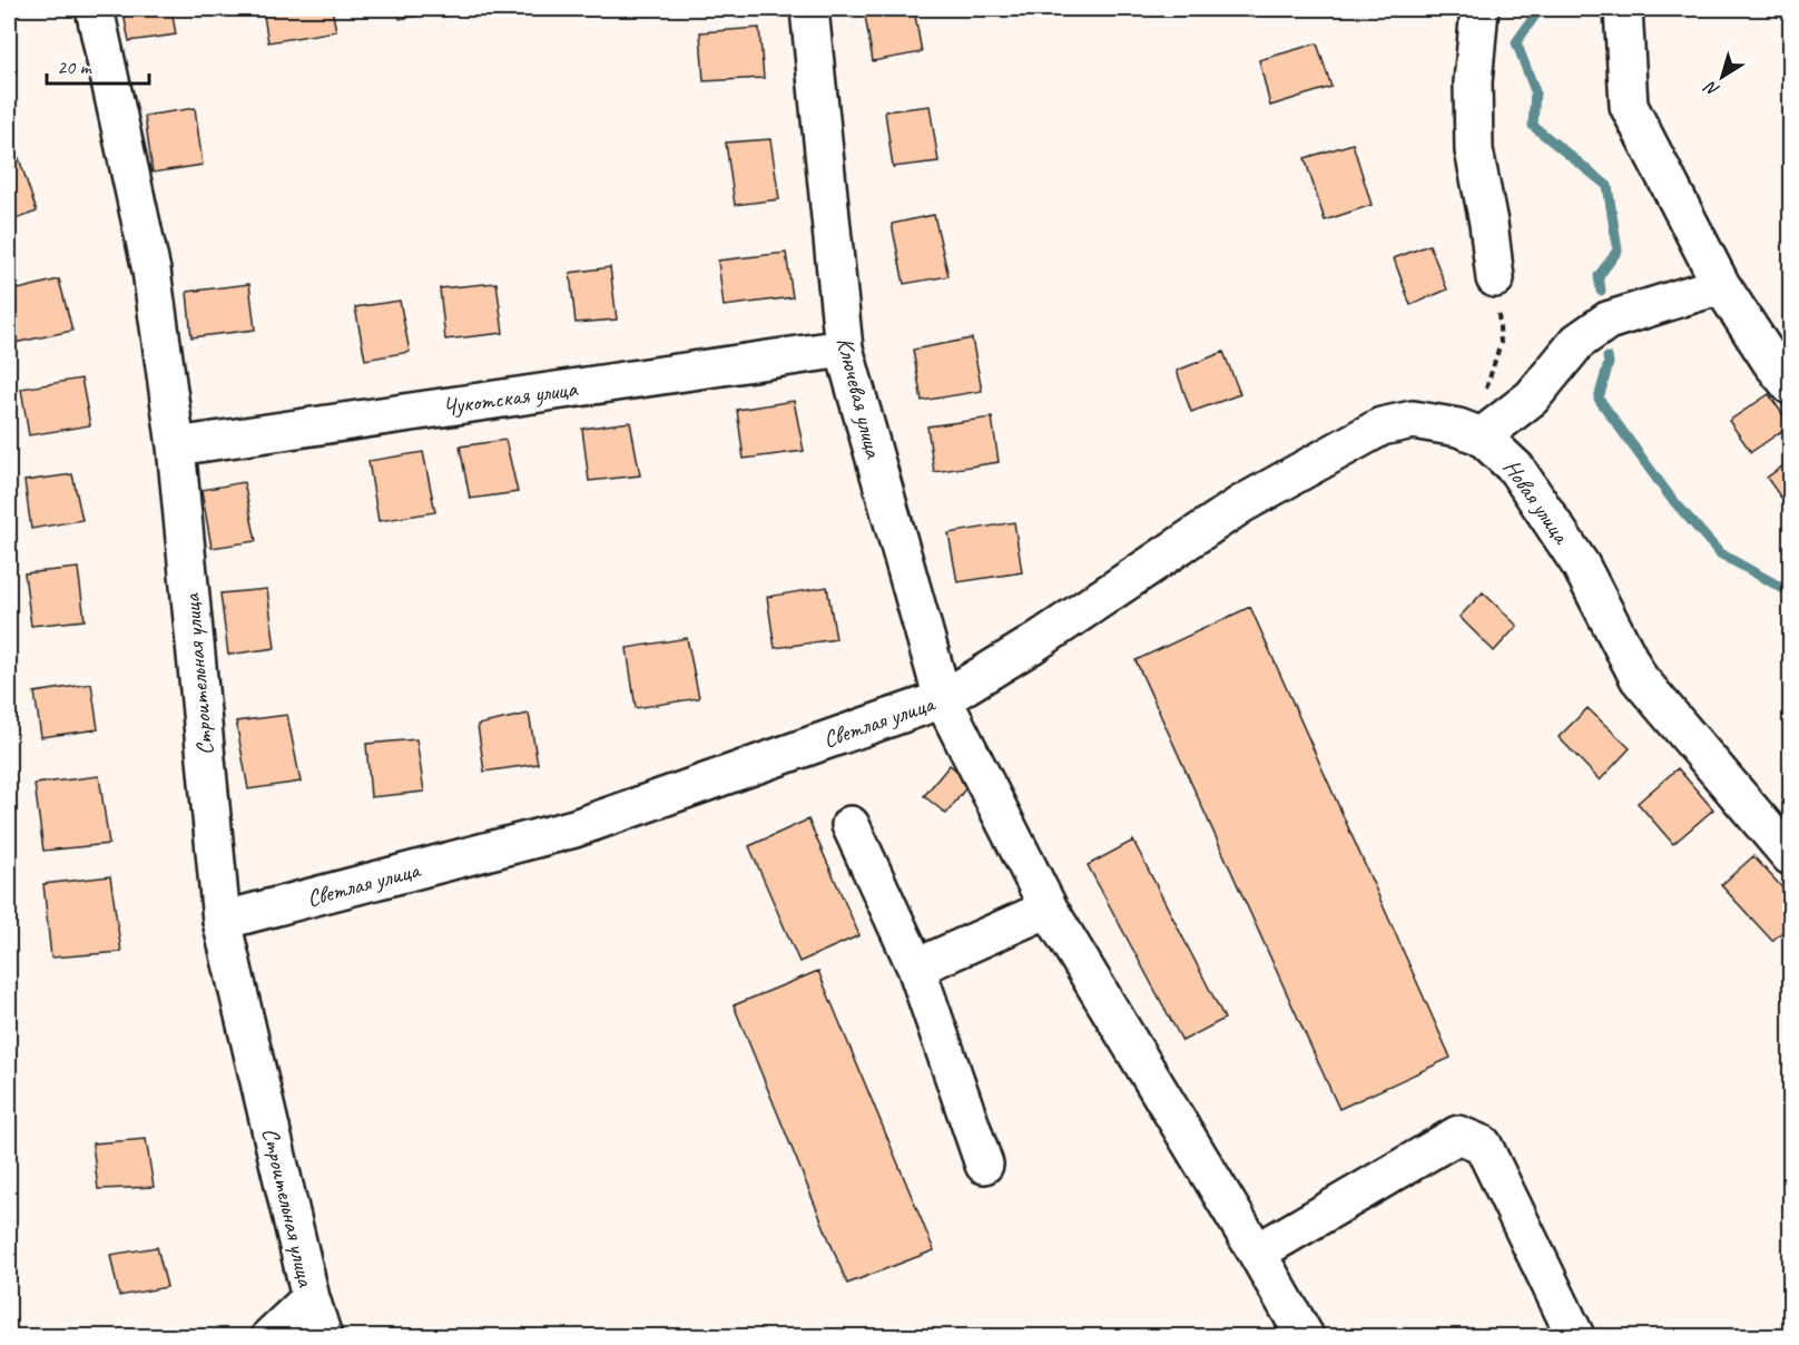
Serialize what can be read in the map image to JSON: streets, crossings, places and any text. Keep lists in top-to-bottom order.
{
  "streets": {
    "street": [
      "Чукотская улица",
      "Ключевая улица",
      "Новая улица",
      "Строительная улица",
      "Светлая улица"
    ]
  },
  "crossings": [
    ["Чукотская улица", "Ключевая улица"],
    ["Чукотская улица", "Строительная улица"],
    ["Ключевая улица", "Светлая улица"],
    ["Новая улица", "Светлая улица"],
    ["Строительная улица", "Светлая улица"]
  ],
  "scale_bar": "20 m",
  "north": "bottom left"
}
